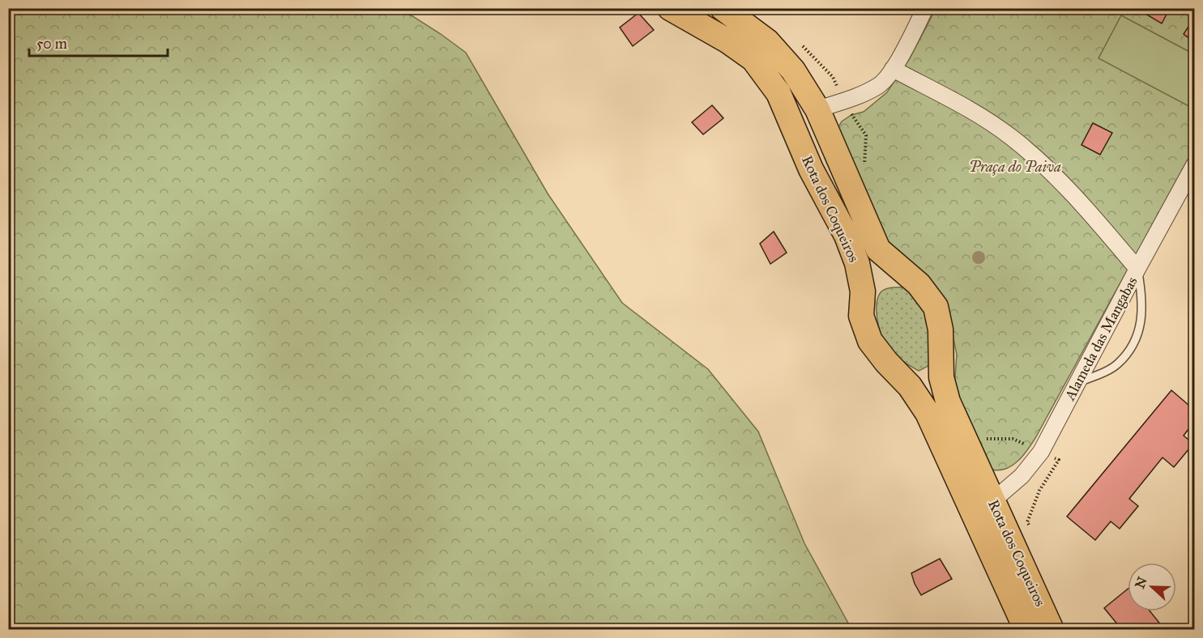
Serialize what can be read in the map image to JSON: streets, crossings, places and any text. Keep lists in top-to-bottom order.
{
  "streets": {
    "main road": ["Rota dos Coqueiros"],
    "street": ["Alameda das Mangabas"]
  },
  "crossings": [
    ["Rota dos Coqueiros", "Alameda das Mangabas"]
  ],
  "parks": ["Praça do Paiva"],
  "scale_bar": "50 m",
  "north": "left"
}
